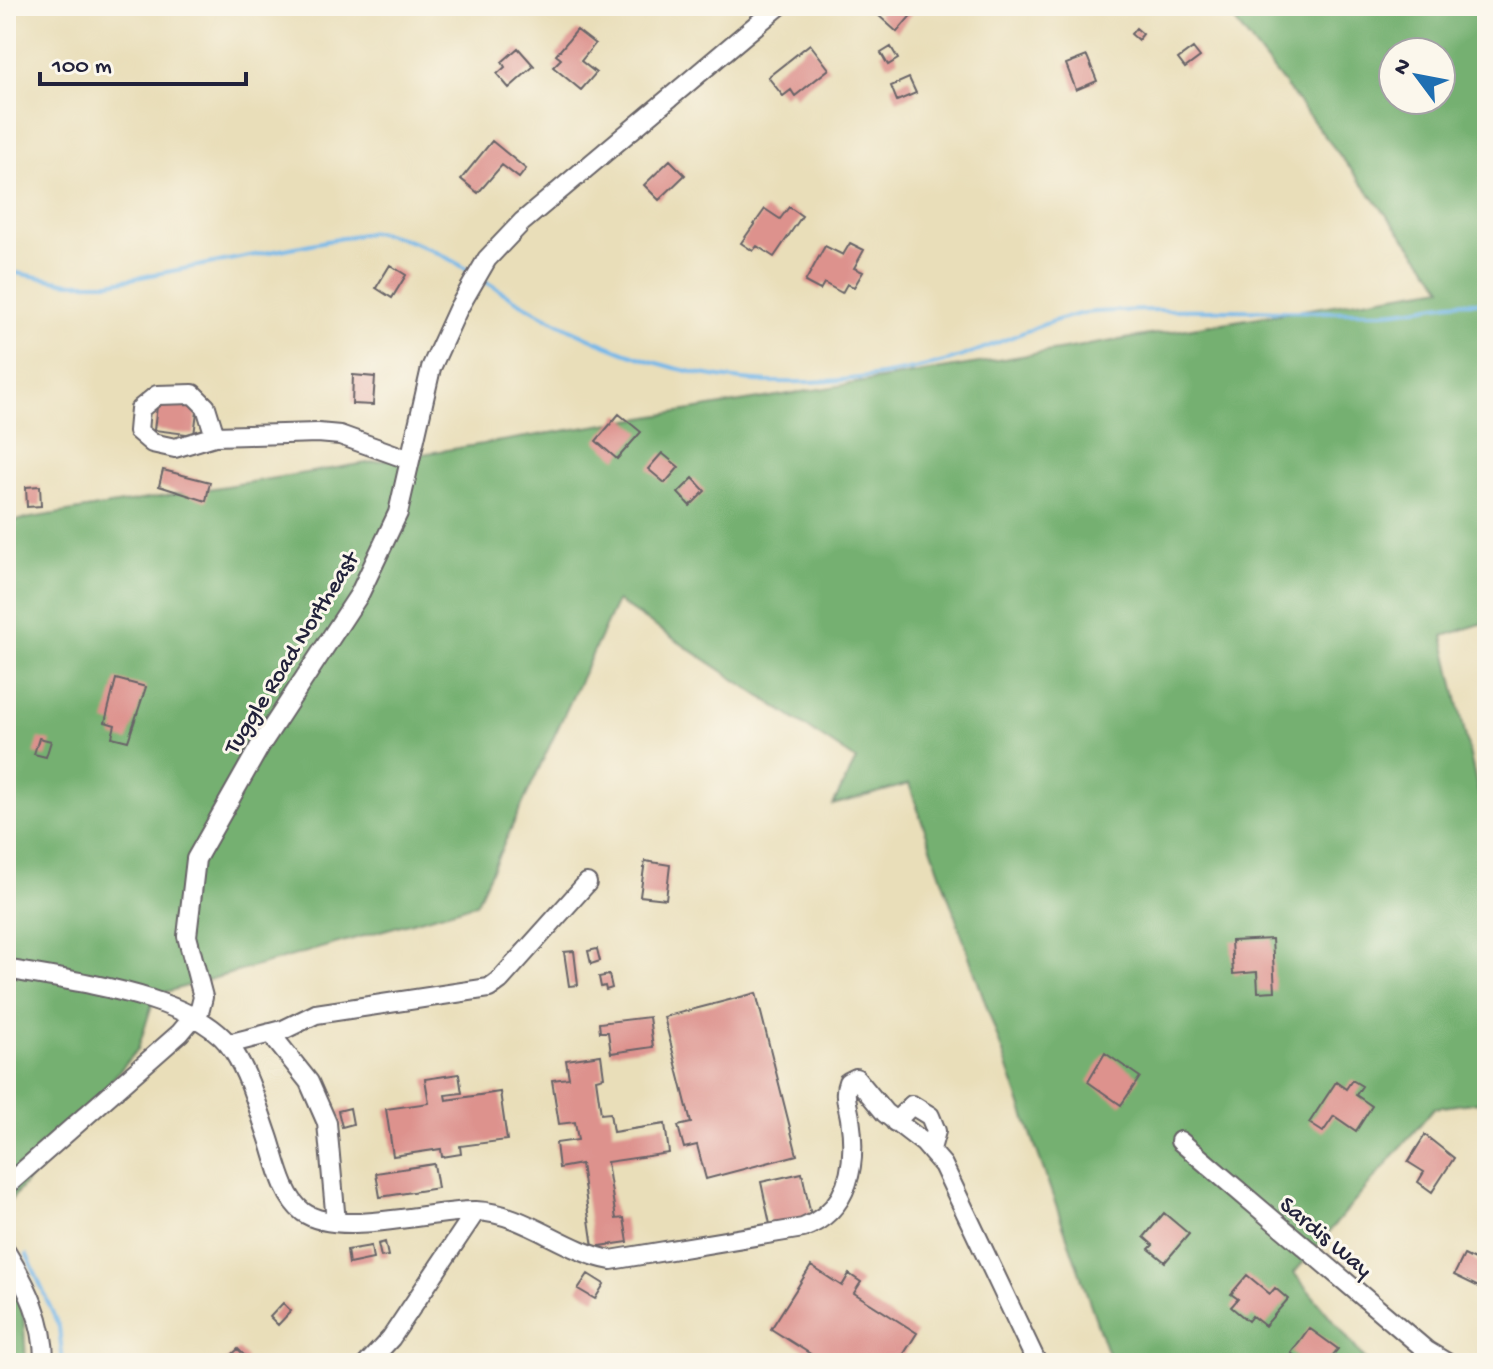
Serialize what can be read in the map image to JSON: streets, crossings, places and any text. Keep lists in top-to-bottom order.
{
  "streets": {
    "street": ["Tuggle Road Northeast", "Sardis Way"]
  },
  "scale_bar": "100 m",
  "north": "top left"
}
